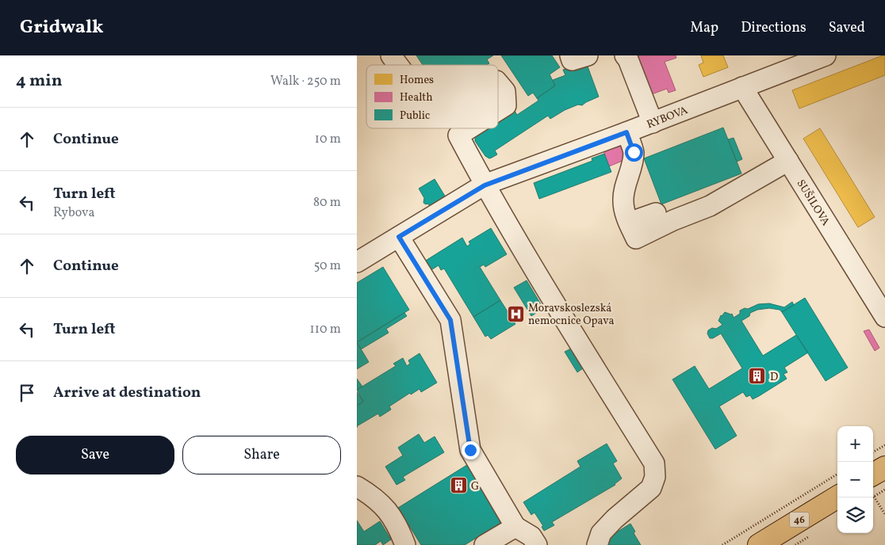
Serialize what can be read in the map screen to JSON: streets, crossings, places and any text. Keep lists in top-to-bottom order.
{
  "streets": {
    "main road": ["46"],
    "street": ["RYBOVA", "SUŠILOVA"]
  },
  "crossings": [
    ["RYBOVA", "SUŠILOVA"]
  ],
  "places": {
    "hospital": ["Moravskoslezská nemocnice Opava"],
    "building": ["D", "G"]
  },
  "legend": ["Homes", "Health", "Public"],
  "page": {
    "header": "Gridwalk",
    "nav": ["Map", "Directions", "Saved"],
    "heading": ["4 min", "Walk · 250 m"],
    "list": [
      ["Continue", "10 m"],
      ["Turn left", "Rybova", "80 m"],
      ["Continue", "50 m"],
      ["Turn left", "110 m"],
      "Arrive at destination"
    ],
    "buttons": ["Save", "Share"],
    "map_buttons": ["+", "−"]
  }
}
